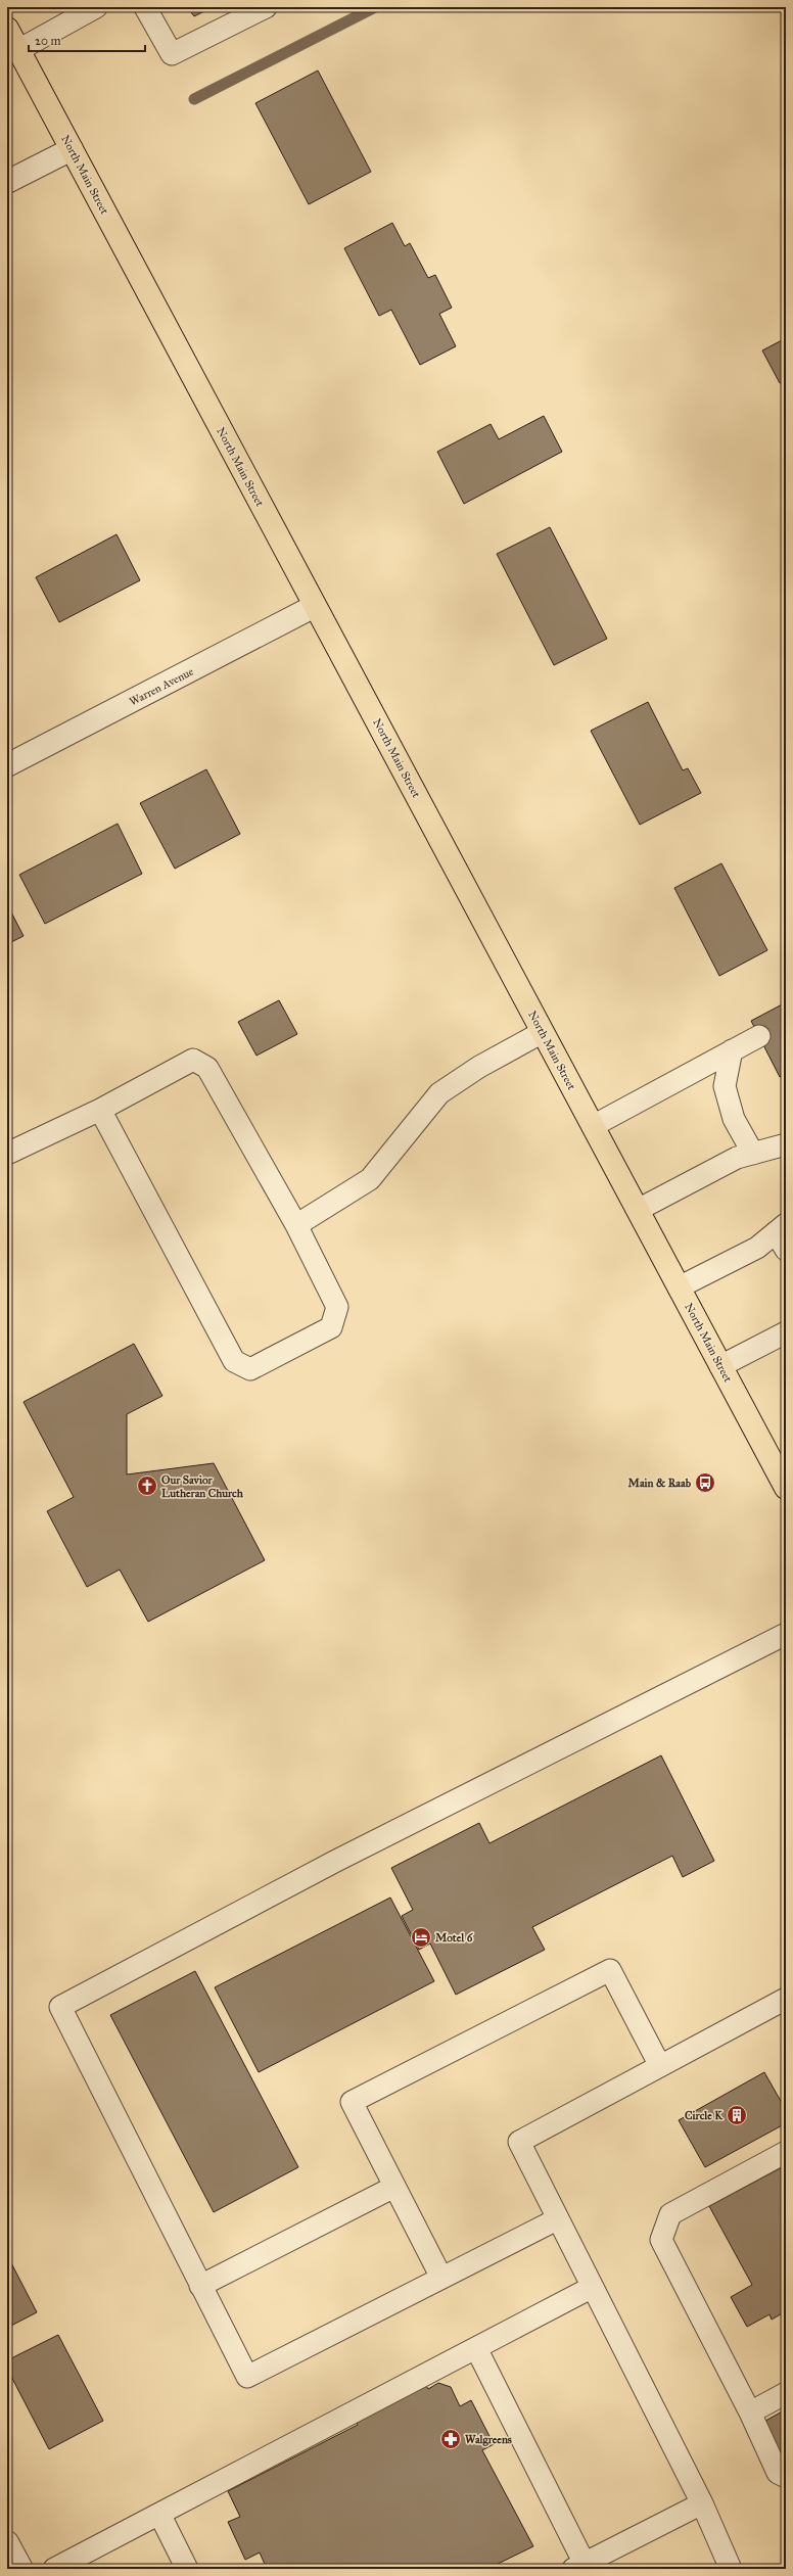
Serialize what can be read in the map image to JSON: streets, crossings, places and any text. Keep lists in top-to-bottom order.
{
  "streets": {
    "main road": ["North Main Street"],
    "street": ["Warren Avenue"]
  },
  "crossings": [
    ["North Main Street", "Warren Avenue"]
  ],
  "places": {
    "bus stop": ["Main & Raab"],
    "church": ["Our Savior Lutheran Church"],
    "hotel": ["Motel 6"],
    "building": ["Circle K"],
    "pharmacy": ["Walgreens"]
  },
  "scale_bar": "20 m"
}
